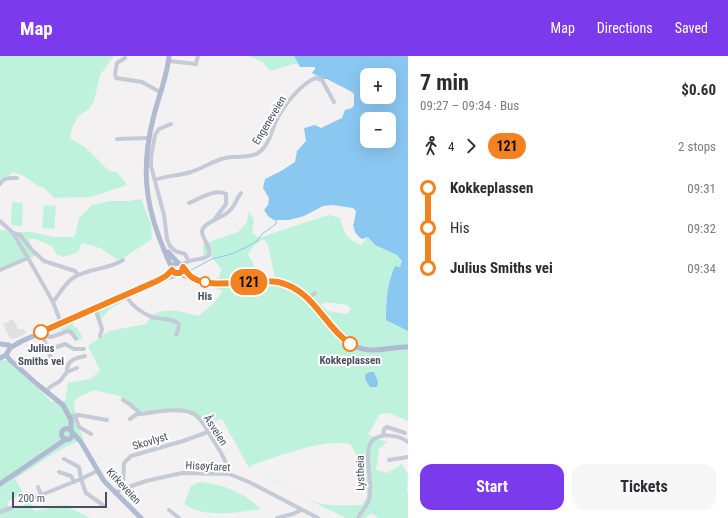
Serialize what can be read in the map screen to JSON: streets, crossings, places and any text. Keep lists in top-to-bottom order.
{
  "streets": {
    "main road": ["Kirkeveien"],
    "street": [
      "Engeneveien",
      "Åsveien",
      "Skovlyst",
      "Hisøyfaret",
      "Lystheia"
    ]
  },
  "crossings": [
    ["Åsveien", "Skovlyst"],
    ["Åsveien", "Hisøyfaret"],
    ["Skovlyst", "Hisøyfaret"],
    ["Hisøyfaret", "Kirkeveien"]
  ],
  "places": ["His", "Julius Smiths vei", "Kokkeplassen"],
  "lines": ["bus line 121"],
  "scale_bar": "200 m",
  "page": {
    "header": "Map",
    "nav": ["Map", "Directions", "Saved"],
    "on_map": "121",
    "heading": ["7 min", "09:27 – 09:34 · Bus", "$0.60"],
    "map_buttons": ["+", "−"],
    "legs": ["4", "121", "2 stops"],
    "list": [
      {
        "name": "Kokkeplassen",
        "value": "09:31"
      },
      {
        "name": "His",
        "value": "09:32"
      },
      {
        "name": "Julius Smiths vei",
        "value": "09:34"
      }
    ],
    "buttons": ["Start", "Tickets"],
    "scale": "200 m"
  }
}
